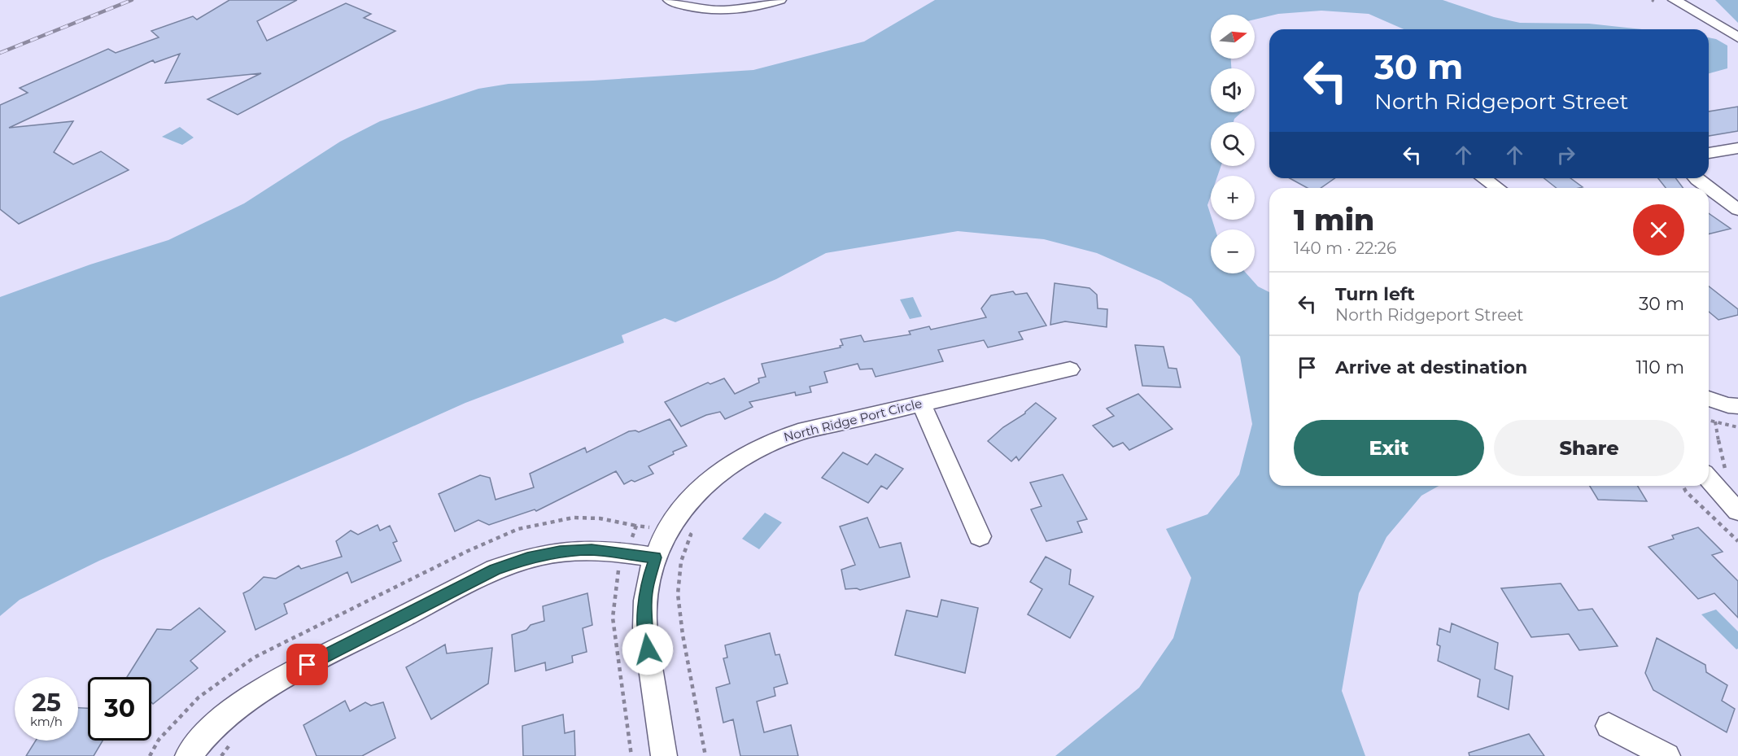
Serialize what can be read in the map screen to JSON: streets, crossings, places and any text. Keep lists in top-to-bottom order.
{
  "streets": {
    "street": ["North Ridge Port Circle"]
  },
  "north": "right",
  "page": {
    "map_buttons": ["+", "−"],
    "turn": ["30 m", "North Ridgeport Street"],
    "heading": ["1 min", "140 m · 22:26"],
    "list": [
      {
        "name": "Turn left",
        "note": "North Ridgeport Street",
        "value": "30 m"
      },
      {
        "name": "Arrive at destination",
        "value": "110 m"
      }
    ],
    "buttons": ["Exit", "Share"],
    "speed": "25 km/h",
    "limit": "30"
  }
}
